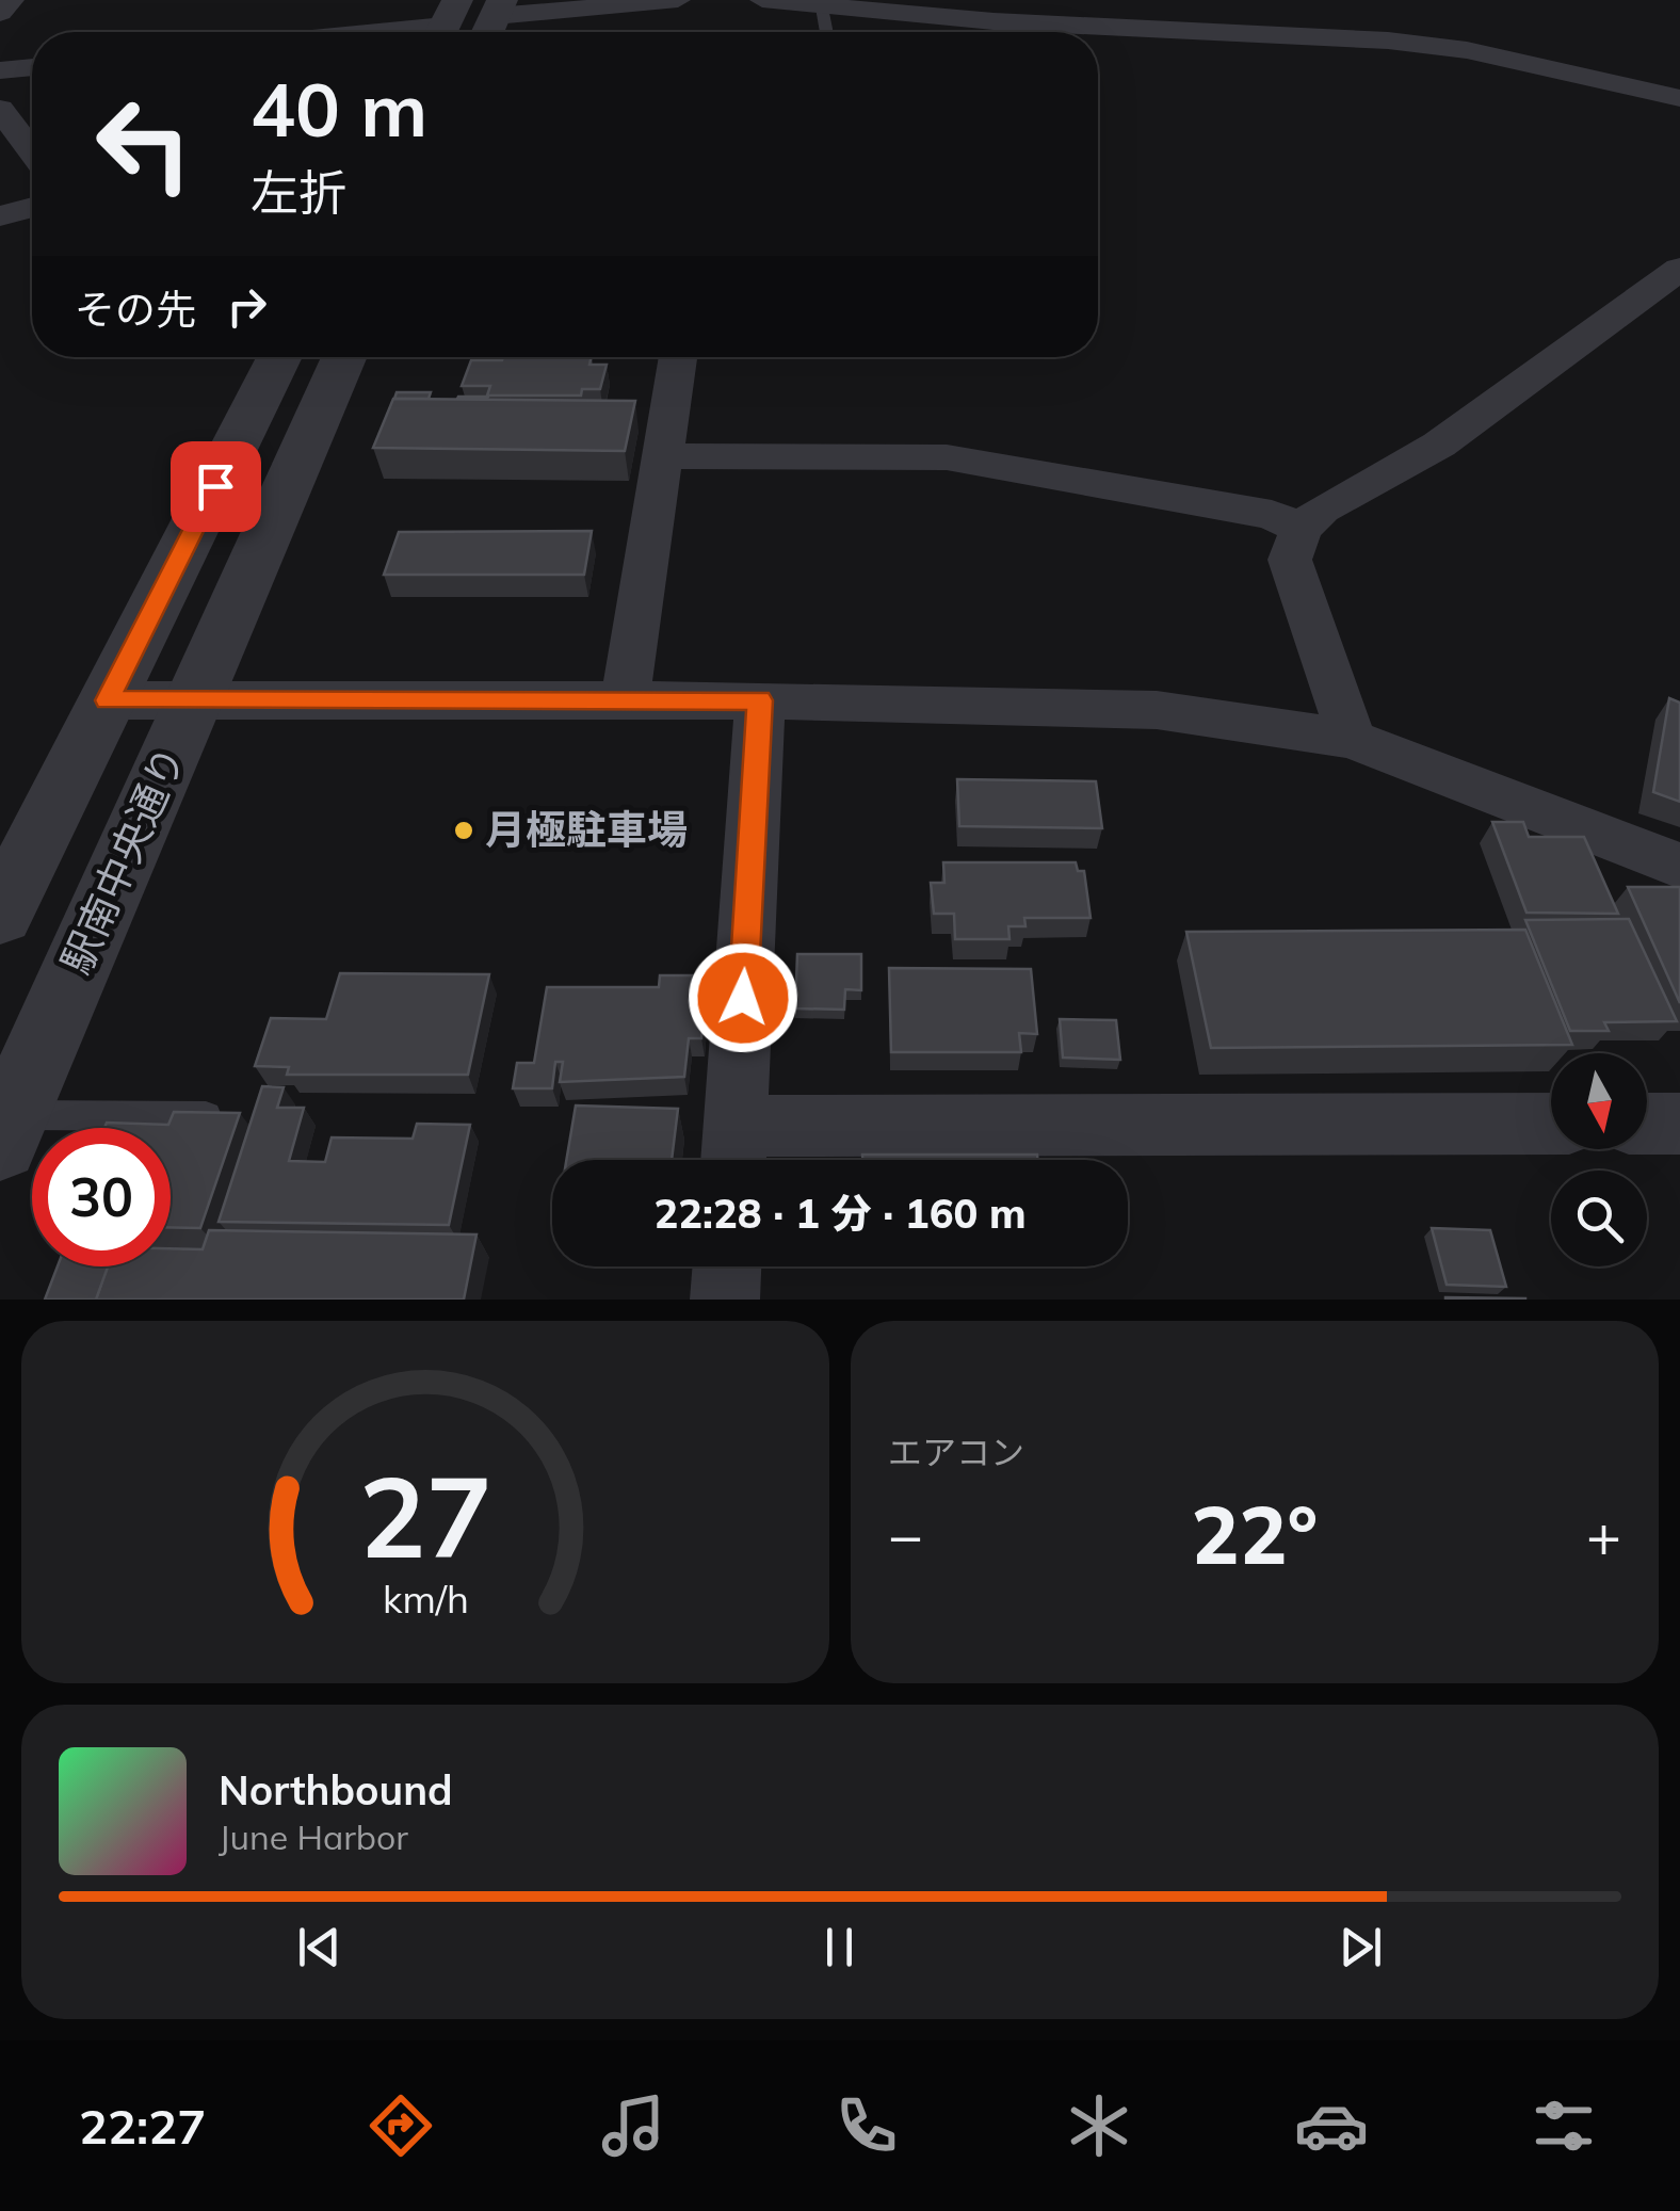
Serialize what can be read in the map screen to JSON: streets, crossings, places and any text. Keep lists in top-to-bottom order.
{
  "streets": {
    "street": ["駅南中央通り"]
  },
  "places": ["月極駐車場"],
  "north": "bottom",
  "page": {
    "turn": ["40 m", "左折"],
    "then": "その先",
    "limit": "30",
    "trip": "22:28 · 1 分 · 160 m",
    "tile": "エアコン",
    "heat": ["−", "22°", "+"],
    "song": ["Northbound", "June Harbor"],
    "tabs": "22:27",
    "gauge": ["27", "km/h"]
  }
}
